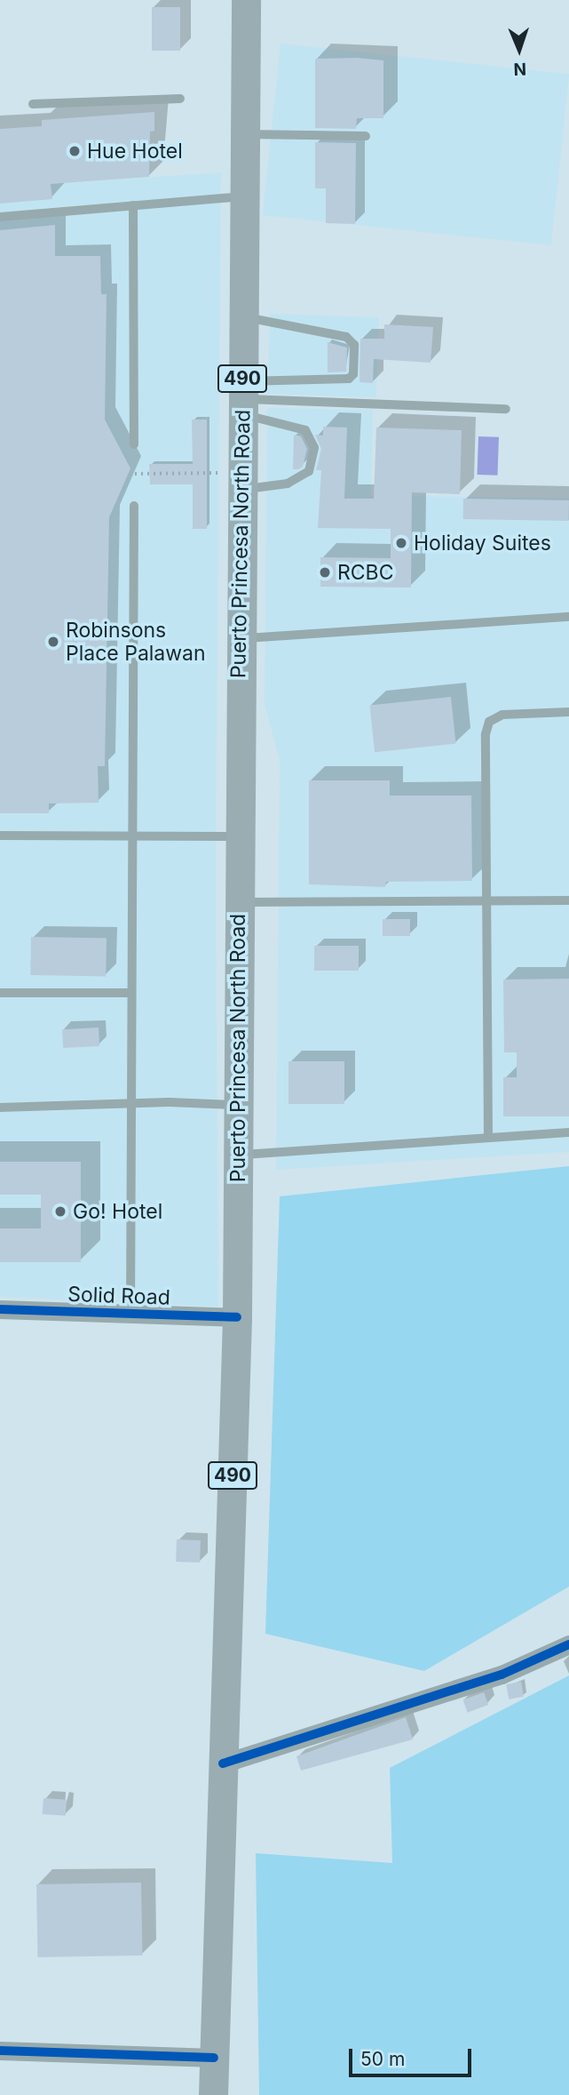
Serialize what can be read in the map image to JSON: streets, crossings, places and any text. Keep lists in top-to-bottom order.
{
  "streets": {
    "main road": ["490", "Puerto Princesa North Road"],
    "street": ["Solid Road"]
  },
  "crossings": [
    ["Puerto Princesa North Road", "Solid Road"]
  ],
  "places": [
    "Hue Hotel",
    "Holiday Suites",
    "RCBC",
    "Robinsons Place Palawan",
    "Go! Hotel"
  ],
  "scale_bar": "50 m",
  "north": "bottom"
}
